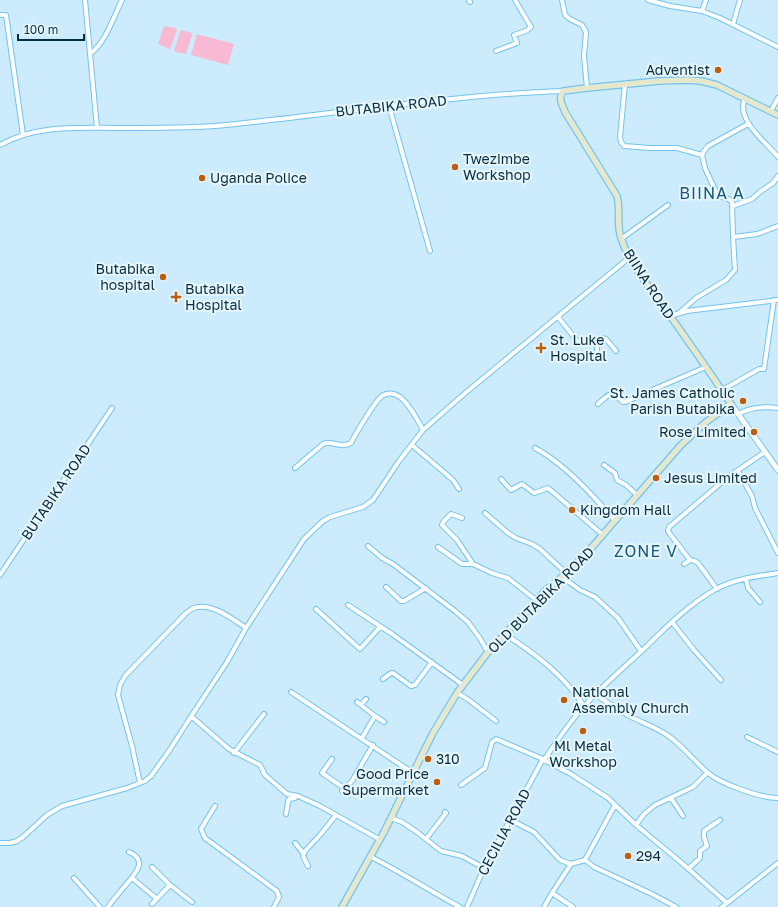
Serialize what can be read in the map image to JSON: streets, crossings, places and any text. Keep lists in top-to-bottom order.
{
  "streets": {
    "main road": ["BUTABIKA ROAD", "BIINA ROAD", "OLD BUTABIKA ROAD"],
    "street": ["CECILIA ROAD"]
  },
  "crossings": [
    ["BUTABIKA ROAD", "BIINA ROAD"],
    ["BIINA ROAD", "OLD BUTABIKA ROAD"]
  ],
  "districts": ["BIINA A", "ZONE V"],
  "places": {
    "other": [
      "Adventist",
      "Twezimbe Workshop",
      "Uganda Police",
      "Butabika hospital",
      "St. James Catholic Parish Butabika",
      "Rose Limited",
      "Jesus Limited",
      "Kingdom Hall",
      "National Assembly Church",
      "Ml Metal Workshop",
      "310",
      "Good Price Supermarket",
      "294"
    ],
    "health": ["Butabika Hospital", "St. Luke Hospital"]
  },
  "scale_bar": "100 m"
}
